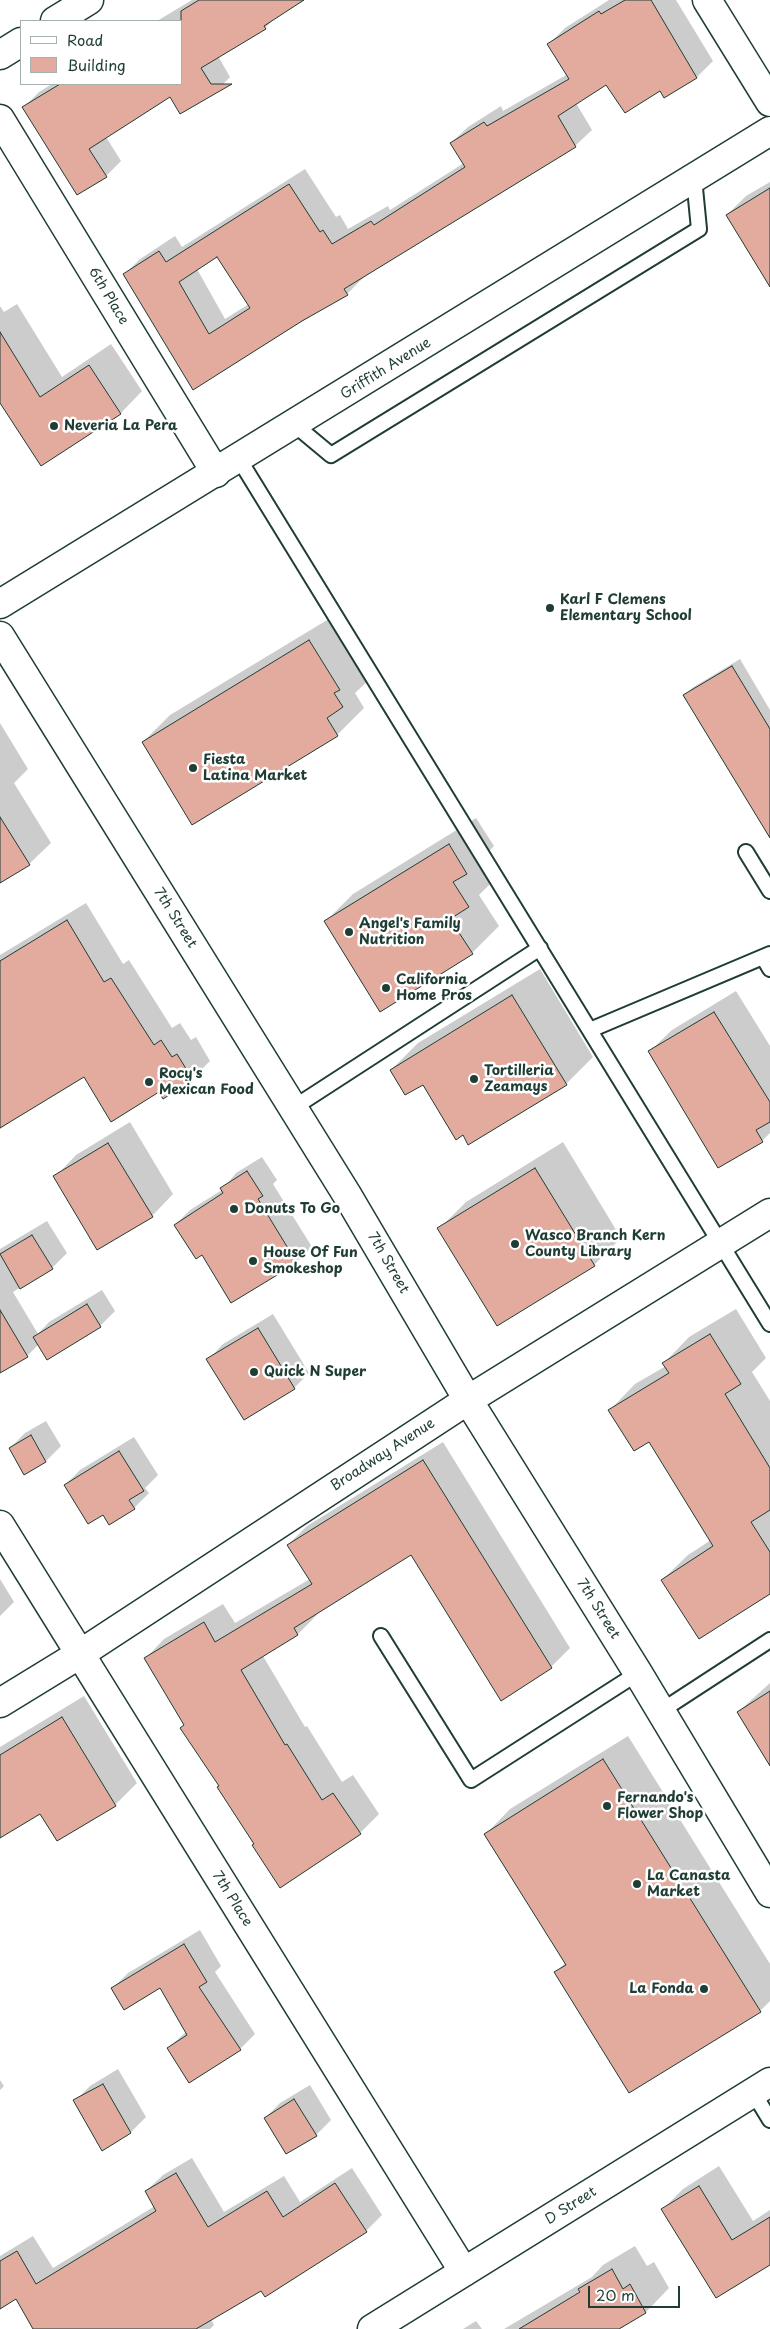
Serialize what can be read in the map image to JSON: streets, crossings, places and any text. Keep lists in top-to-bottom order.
{
  "streets": {
    "street": [
      "6th Place",
      "Griffith Avenue",
      "7th Street",
      "Broadway Avenue",
      "7th Place",
      "D Street"
    ]
  },
  "crossings": [
    ["6th Place", "Griffith Avenue"],
    ["7th Street", "Broadway Avenue"],
    ["Broadway Avenue", "7th Place"],
    ["7th Place", "D Street"]
  ],
  "places": [
    "Neveria La Pera",
    "Karl F Clemens Elementary School",
    "Fiesta Latina Market",
    "Angel's Family Nutrition",
    "California Home Pros",
    "Tortilleria Zeamays",
    "Rocy's Mexican Food",
    "Donuts To Go",
    "Wasco Branch Kern County Library",
    "House Of Fun Smokeshop",
    "Quick N Super",
    "Fernando's Flower Shop",
    "La Canasta Market",
    "La Fonda"
  ],
  "legend": ["Road", "Building"],
  "scale_bar": "20 m"
}
